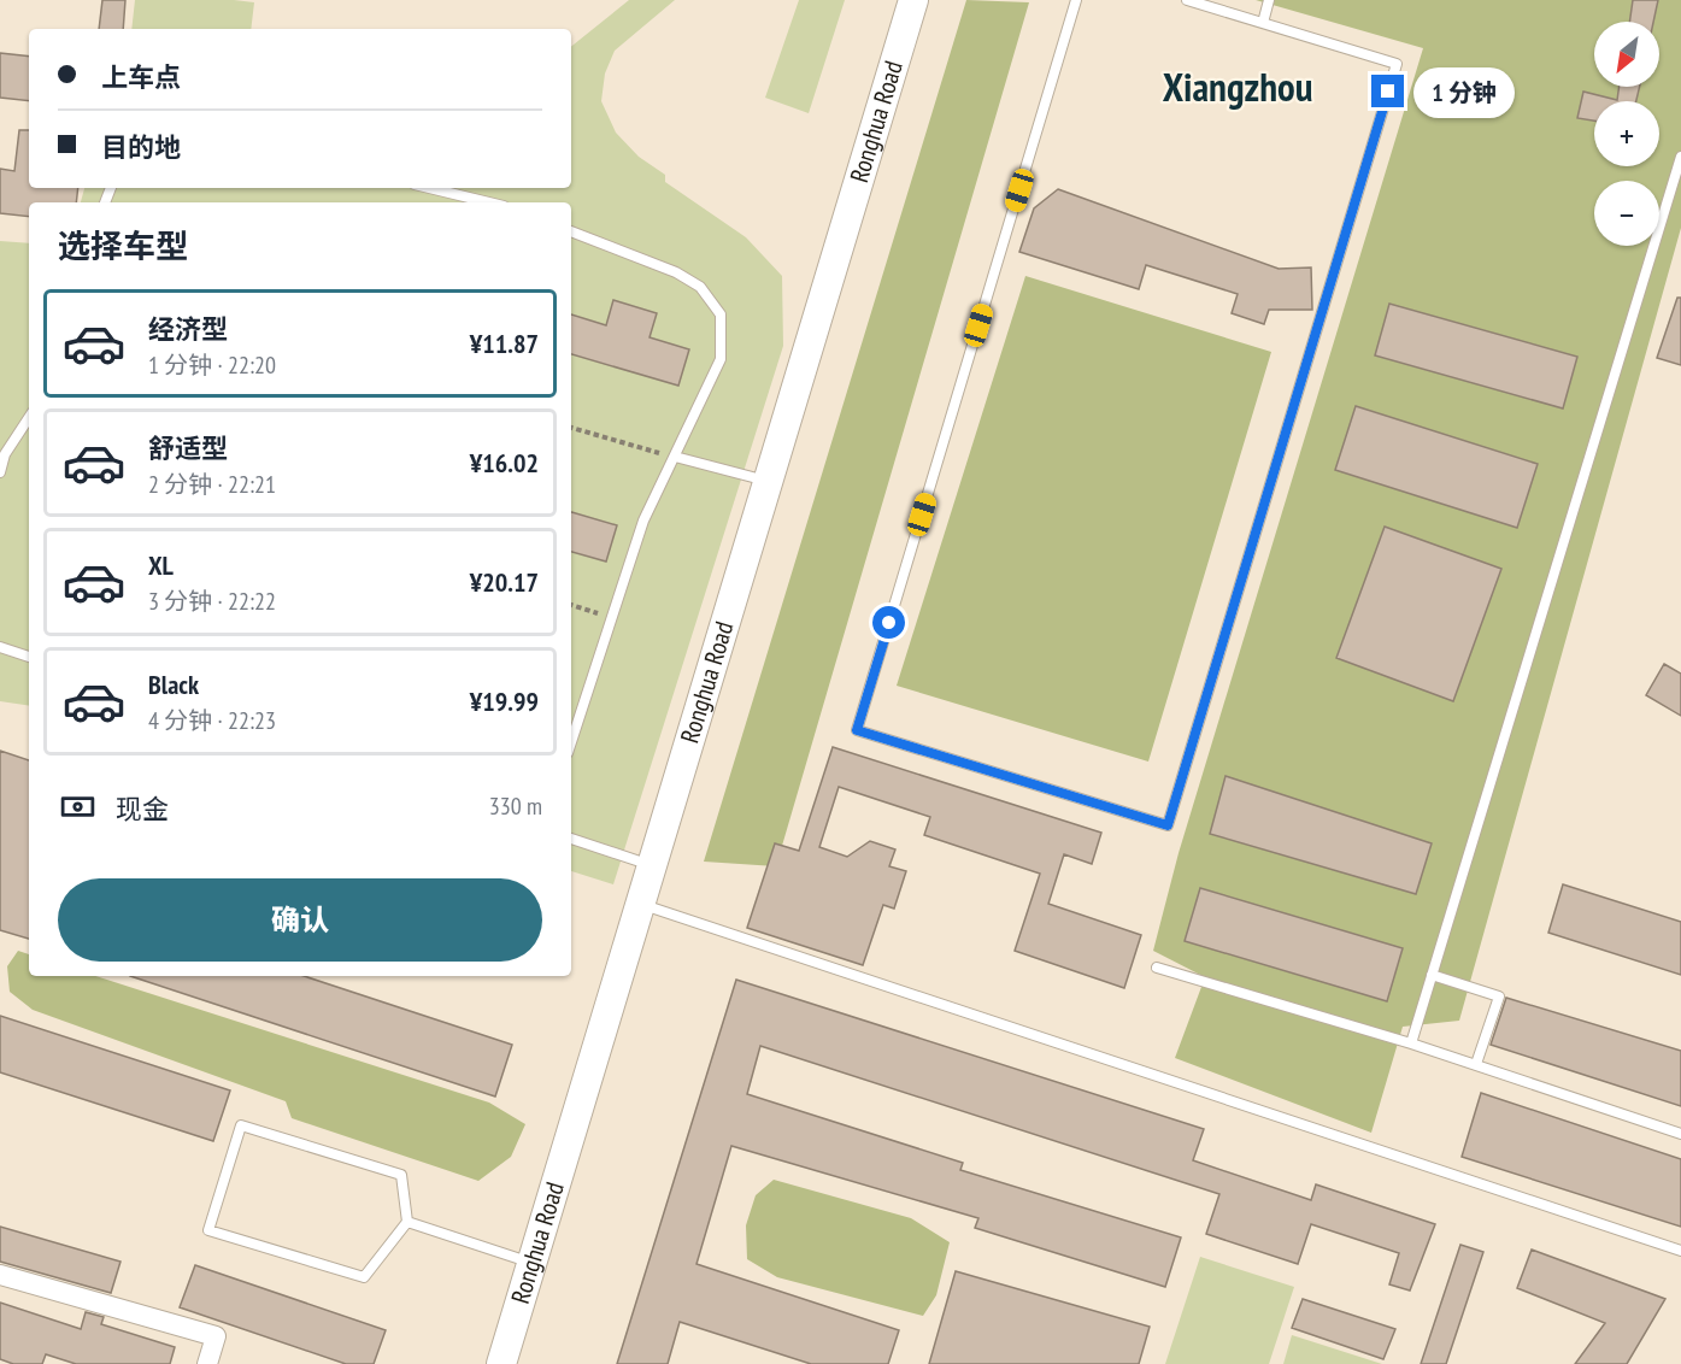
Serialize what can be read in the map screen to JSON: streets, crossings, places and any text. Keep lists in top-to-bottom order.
{
  "streets": {
    "main road": ["Ronghua Road"]
  },
  "districts": ["Xiangzhou"],
  "north": "bottom left",
  "page": {
    "map_buttons": ["+", "−"],
    "banner": ["上车点", "目的地"],
    "bubble": "1 分钟",
    "heading": "选择车型",
    "list": [
      {
        "name": "经济型",
        "note": "1 分钟 · 22:20",
        "value": "¥11.87"
      },
      {
        "name": "舒适型",
        "note": "2 分钟 · 22:21",
        "value": "¥16.02"
      },
      {
        "name": "XL",
        "note": "3 分钟 · 22:22",
        "value": "¥20.17"
      },
      {
        "name": "Black",
        "note": "4 分钟 · 22:23",
        "value": "¥19.99"
      }
    ],
    "pay": ["现金", "330 m"],
    "buttons": "确认"
  }
}
